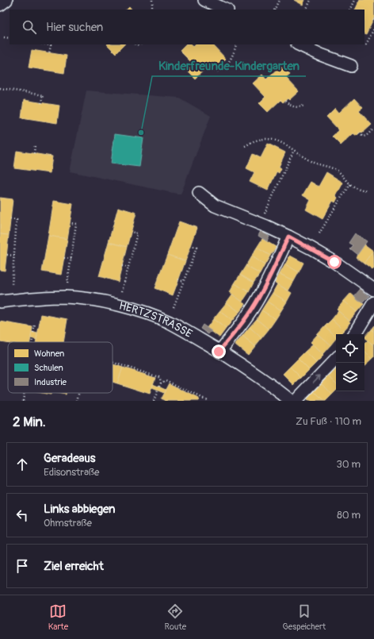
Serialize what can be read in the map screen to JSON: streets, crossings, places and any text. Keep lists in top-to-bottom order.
{
  "streets": {
    "street": ["HERTZSTRASSE"]
  },
  "places": ["Kinderfreunde-Kindergarten"],
  "legend": ["Wohnen", "Schulen", "Industrie"],
  "page": {
    "search": "Hier suchen",
    "heading": ["2 Min.", "Zu Fuß · 110 m"],
    "list": [
      ["Geradeaus", "Edisonstraße", "30 m"],
      ["Links abbiegen", "Ohmstraße", "80 m"],
      "Ziel erreicht"
    ],
    "nav": ["Karte", "Route", "Gespeichert"]
  }
}
